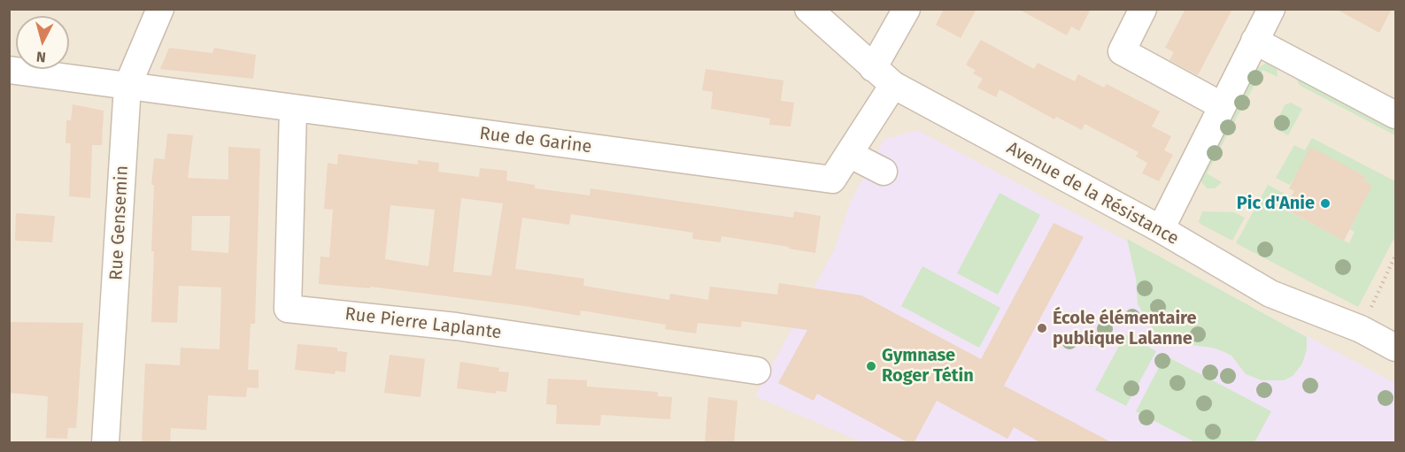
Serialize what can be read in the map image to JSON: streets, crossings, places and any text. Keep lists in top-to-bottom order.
{
  "streets": {
    "street": [
      "Rue de Garine",
      "Avenue de la Résistance",
      "Rue Gensemin",
      "Rue Pierre Laplante"
    ]
  },
  "crossings": [
    ["Rue de Garine", "Avenue de la Résistance"],
    ["Rue de Garine", "Rue Gensemin"],
    ["Rue de Garine", "Rue Pierre Laplante"]
  ],
  "places": ["Pic d'Anie", "École élémentaire publique Lalanne", "Gymnase Roger Tétin"],
  "north": "bottom"
}
